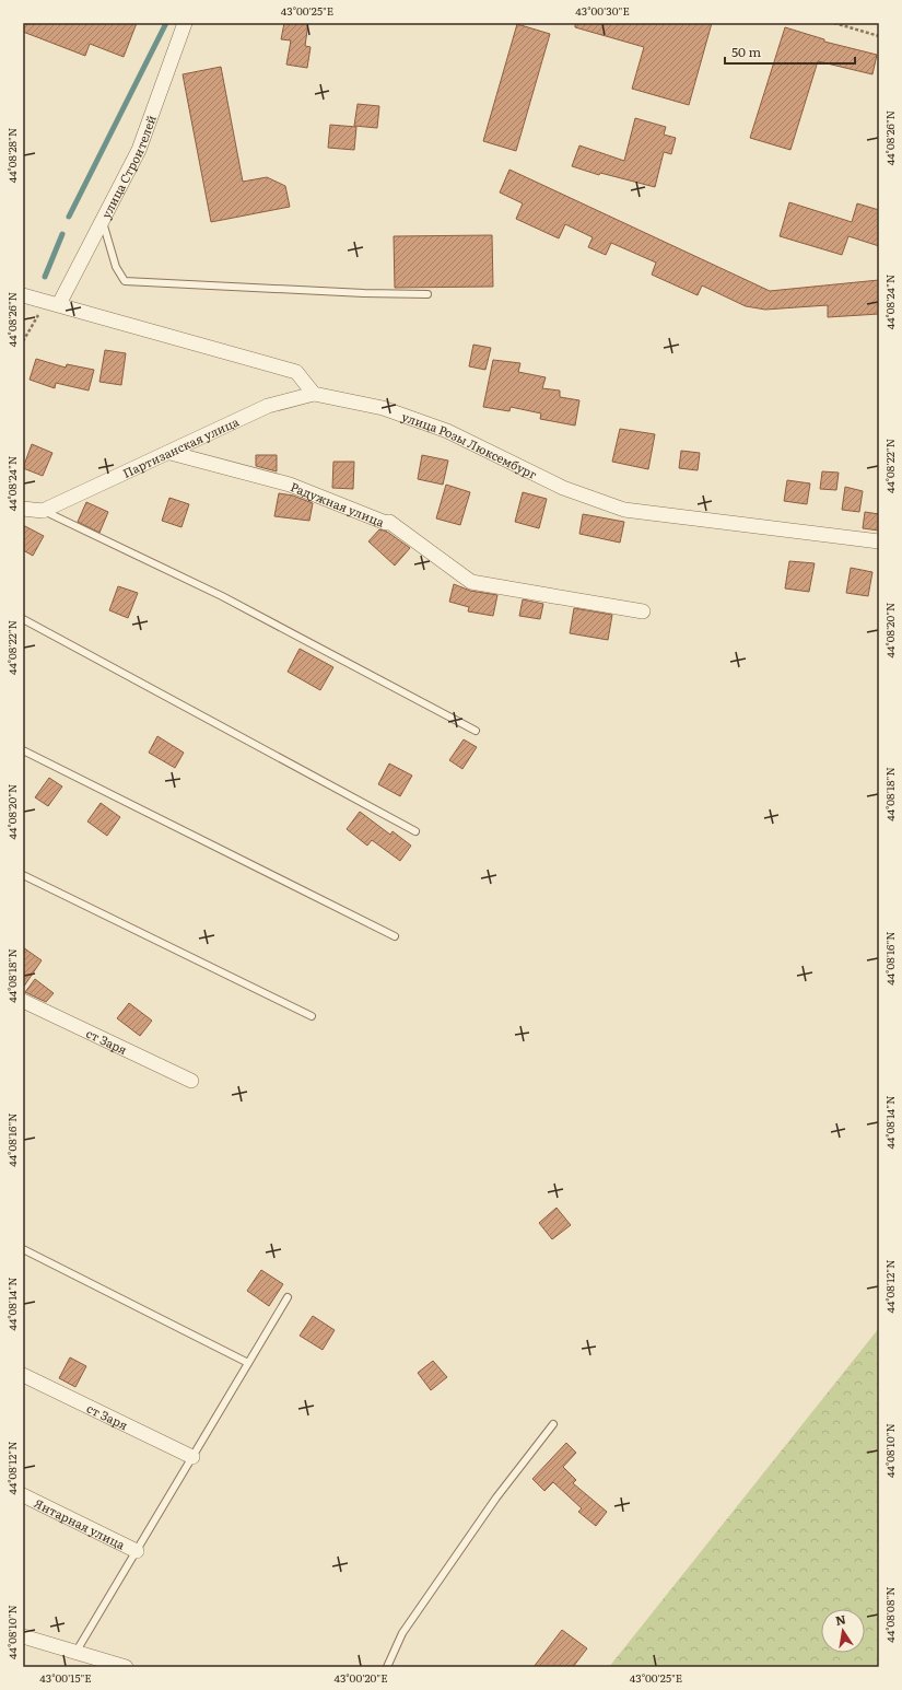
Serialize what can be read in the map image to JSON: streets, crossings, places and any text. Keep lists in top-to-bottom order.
{
  "streets": {
    "street": [
      "улица Строителей",
      "улица Розы Люксембург",
      "Партизанская улица",
      "Радужная улица",
      "ст Заря",
      "Янтарная улица"
    ]
  },
  "crossings": [
    ["улица Розы Люксембург", "Партизанская улица"],
    ["Партизанская улица", "Радужная улица"]
  ],
  "scale_bar": "50 m",
  "north": "top",
  "coordinates": [
    "43°00'25\"E",
    "43°00'30\"E",
    "44°08'26\"N",
    "44°08'28\"N",
    "44°08'24\"N",
    "44°08'22\"N",
    "44°08'20\"N",
    "44°08'18\"N",
    "44°08'16\"N",
    "44°08'14\"N",
    "44°08'12\"N",
    "44°08'10\"N",
    "44°08'08\"N",
    "43°00'15\"E",
    "43°00'20\"E"
  ]
}
